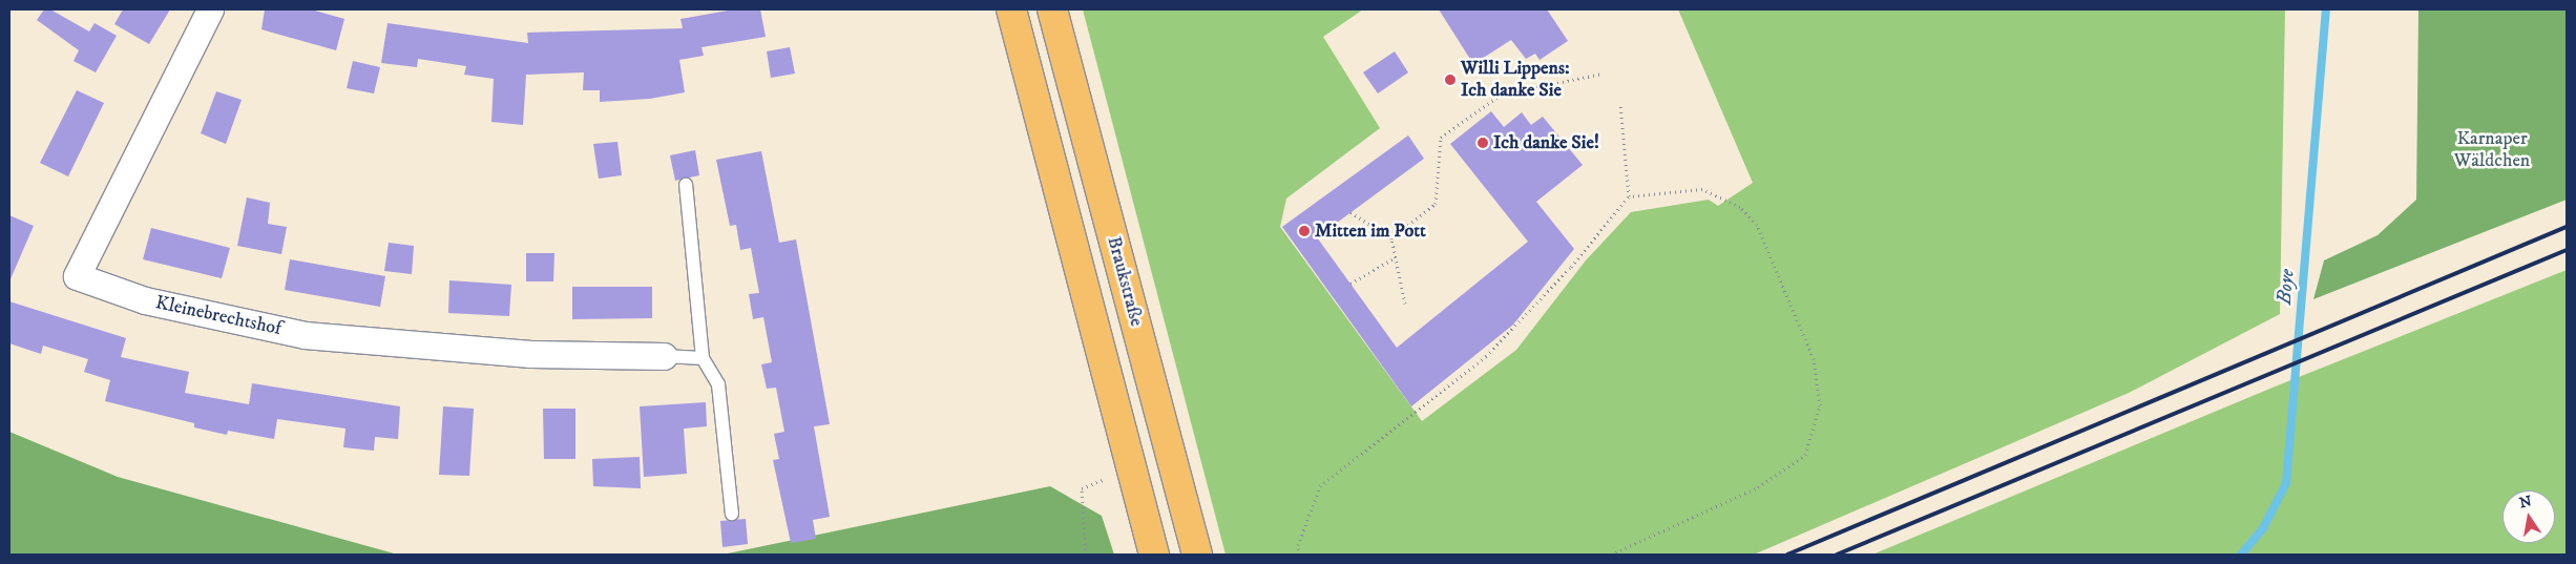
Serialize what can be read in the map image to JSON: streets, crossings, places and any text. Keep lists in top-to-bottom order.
{
  "streets": {
    "main road": ["Braukstraße"],
    "street": ["Kleinebrechtshof"]
  },
  "water": ["Boye"],
  "parks": ["Karnaper Wäldchen"],
  "places": ["Willi Lippens: Ich danke Sie", "Ich danke Sie!", "Mitten im Pott"],
  "north": "top"
}
